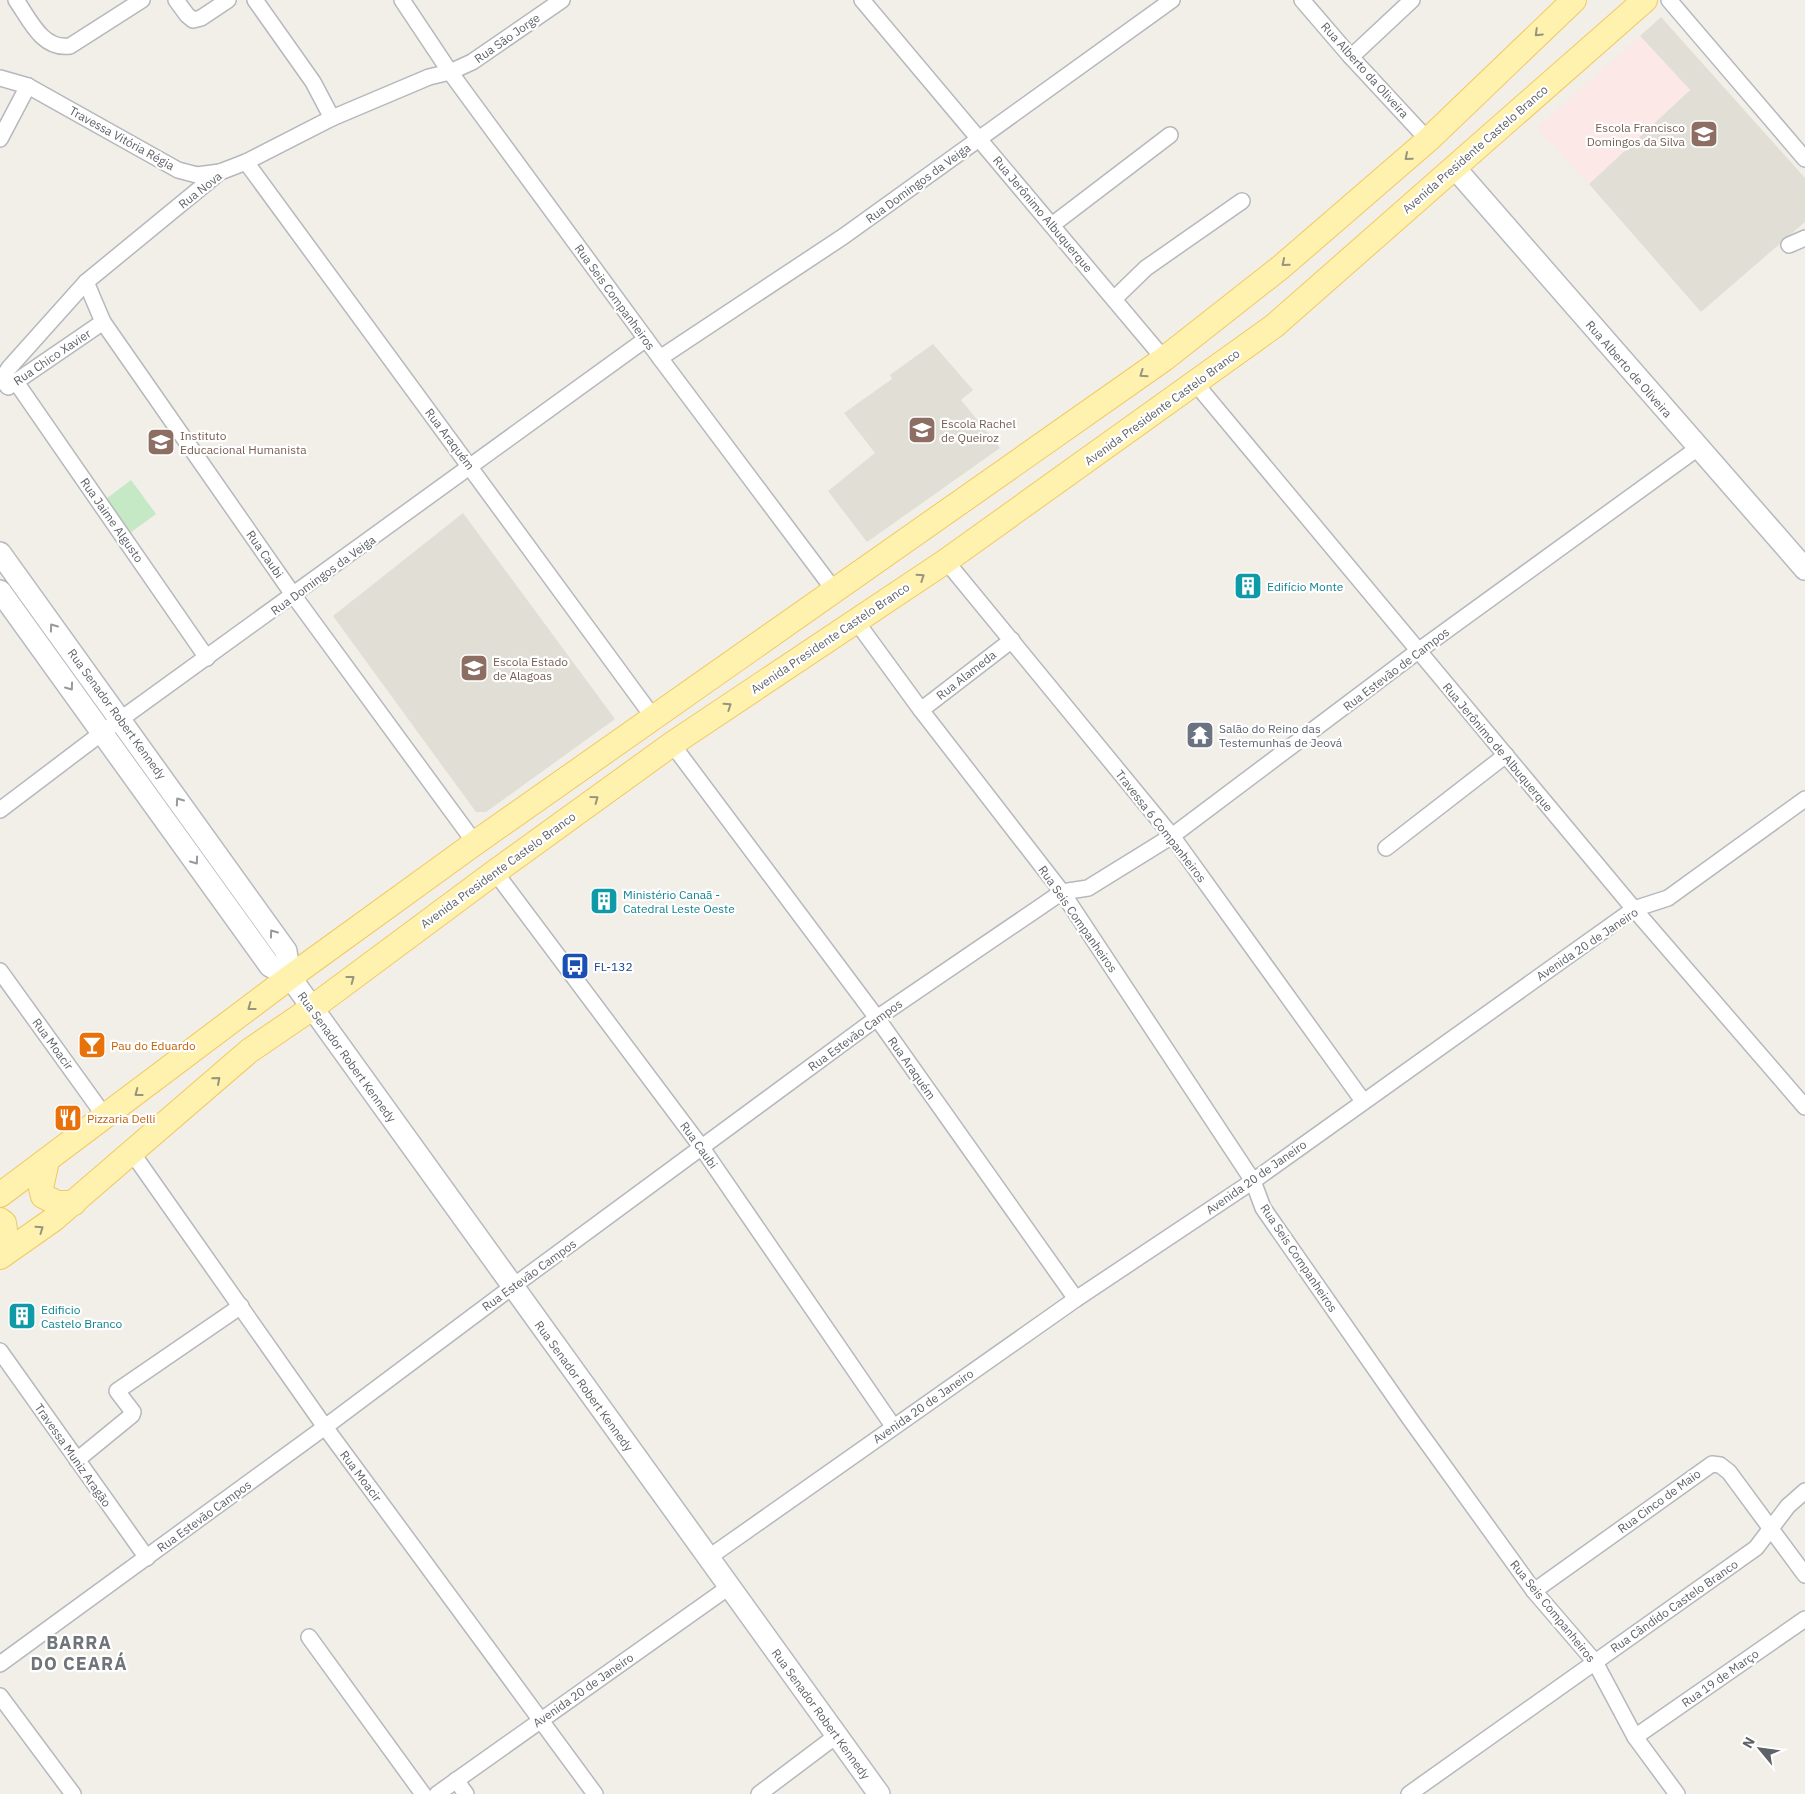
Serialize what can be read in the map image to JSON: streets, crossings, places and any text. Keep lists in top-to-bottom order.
{
  "streets": {
    "main road": ["Avenida Presidente Castelo Branco"],
    "street": [
      "Rua São Jorge",
      "Rua Alberto da Oliveira",
      "Travessa Vitória Régia",
      "Rua Domingos da Veiga",
      "Rua Nova",
      "Rua Jerônimo Albuquerque",
      "Rua Seis Companheiros",
      "Rua Chico Xavier",
      "Rua Alberto de Oliveira",
      "Rua Araquém",
      "Rua Jaime Algusto",
      "Rua Caubi",
      "Rua Estevão de Campos",
      "Rua Alameda",
      "Rua Senador Robert Kennedy",
      "Rua Jerônimo de Albuquerque",
      "Travessa 6 Companheiros",
      "Avenida 20 de Janeiro",
      "Rua Estevão Campos",
      "Rua Moacir",
      "Travessa Muniz Aragão",
      "Rua Cinco de Maio",
      "Rua Cândido Castelo Branco",
      "Rua 19 de Março"
    ]
  },
  "crossings": [
    ["Rua São Jorge", "Rua Nova"],
    ["Rua São Jorge", "Rua Seis Companheiros"],
    ["Travessa Vitória Régia", "Rua Nova"],
    ["Avenida Presidente Castelo Branco", "Rua Seis Companheiros"],
    ["Avenida Presidente Castelo Branco", "Rua Alberto de Oliveira"],
    ["Avenida Presidente Castelo Branco", "Rua Araquém"],
    ["Avenida Presidente Castelo Branco", "Rua Caubi"],
    ["Avenida Presidente Castelo Branco", "Rua Senador Robert Kennedy"],
    ["Avenida Presidente Castelo Branco", "Rua Jerônimo de Albuquerque"],
    ["Avenida Presidente Castelo Branco", "Travessa 6 Companheiros"],
    ["Avenida Presidente Castelo Branco", "Rua Moacir"],
    ["Rua Domingos da Veiga", "Rua Jerônimo Albuquerque"],
    ["Rua Domingos da Veiga", "Rua Seis Companheiros"],
    ["Rua Domingos da Veiga", "Rua Araquém"],
    ["Rua Domingos da Veiga", "Rua Jaime Algusto"],
    ["Rua Domingos da Veiga", "Rua Caubi"],
    ["Rua Domingos da Veiga", "Rua Senador Robert Kennedy"],
    ["Rua Nova", "Rua Seis Companheiros"],
    ["Rua Nova", "Rua Araquém"],
    ["Rua Nova", "Rua Caubi"],
    ["Rua Seis Companheiros", "Rua Estevão de Campos"],
    ["Rua Seis Companheiros", "Rua Alameda"],
    ["Rua Seis Companheiros", "Avenida 20 de Janeiro"],
    ["Rua Seis Companheiros", "Rua Estevão Campos"],
    ["Rua Seis Companheiros", "Rua Cinco de Maio"],
    ["Rua Seis Companheiros", "Rua Cândido Castelo Branco"],
    ["Rua Seis Companheiros", "Rua 19 de Março"],
    ["Rua Chico Xavier", "Rua Jaime Algusto"],
    ["Rua Chico Xavier", "Rua Caubi"],
    ["Rua Alberto de Oliveira", "Rua Estevão de Campos"],
    ["Rua Araquém", "Avenida 20 de Janeiro"],
    ["Rua Araquém", "Rua Estevão Campos"],
    ["Rua Caubi", "Avenida 20 de Janeiro"],
    ["Rua Caubi", "Rua Estevão Campos"],
    ["Rua Estevão de Campos", "Rua Jerônimo de Albuquerque"],
    ["Rua Estevão de Campos", "Travessa 6 Companheiros"],
    ["Rua Estevão de Campos", "Rua Estevão Campos"],
    ["Rua Alameda", "Travessa 6 Companheiros"],
    ["Rua Senador Robert Kennedy", "Avenida 20 de Janeiro"],
    ["Rua Senador Robert Kennedy", "Rua Estevão Campos"],
    ["Rua Jerônimo de Albuquerque", "Avenida 20 de Janeiro"],
    ["Travessa 6 Companheiros", "Avenida 20 de Janeiro"],
    ["Avenida 20 de Janeiro", "Rua Moacir"],
    ["Rua Estevão Campos", "Rua Moacir"],
    ["Rua Estevão Campos", "Travessa Muniz Aragão"],
    ["Rua Cinco de Maio", "Rua Cândido Castelo Branco"]
  ],
  "districts": ["BARRA DO CEARÁ"],
  "places": {
    "school or university": [
      "Escola Francisco Domingos da Silva",
      "Escola Rachel de Queiroz",
      "Instituto Educacional Humanista",
      "Escola Estado de Alagoas"
    ],
    "building": ["Edifício Monte", "Ministério Canaã - Catedral Leste Oeste", "Edificio Castelo Branco"],
    "temple": ["Salão do Reino das Testemunhas de Jeová"],
    "bus stop": ["FL-132"],
    "bar": ["Pau do Eduardo"],
    "restaurant": ["Pizzaria Delli"]
  },
  "north": "top left"
}
